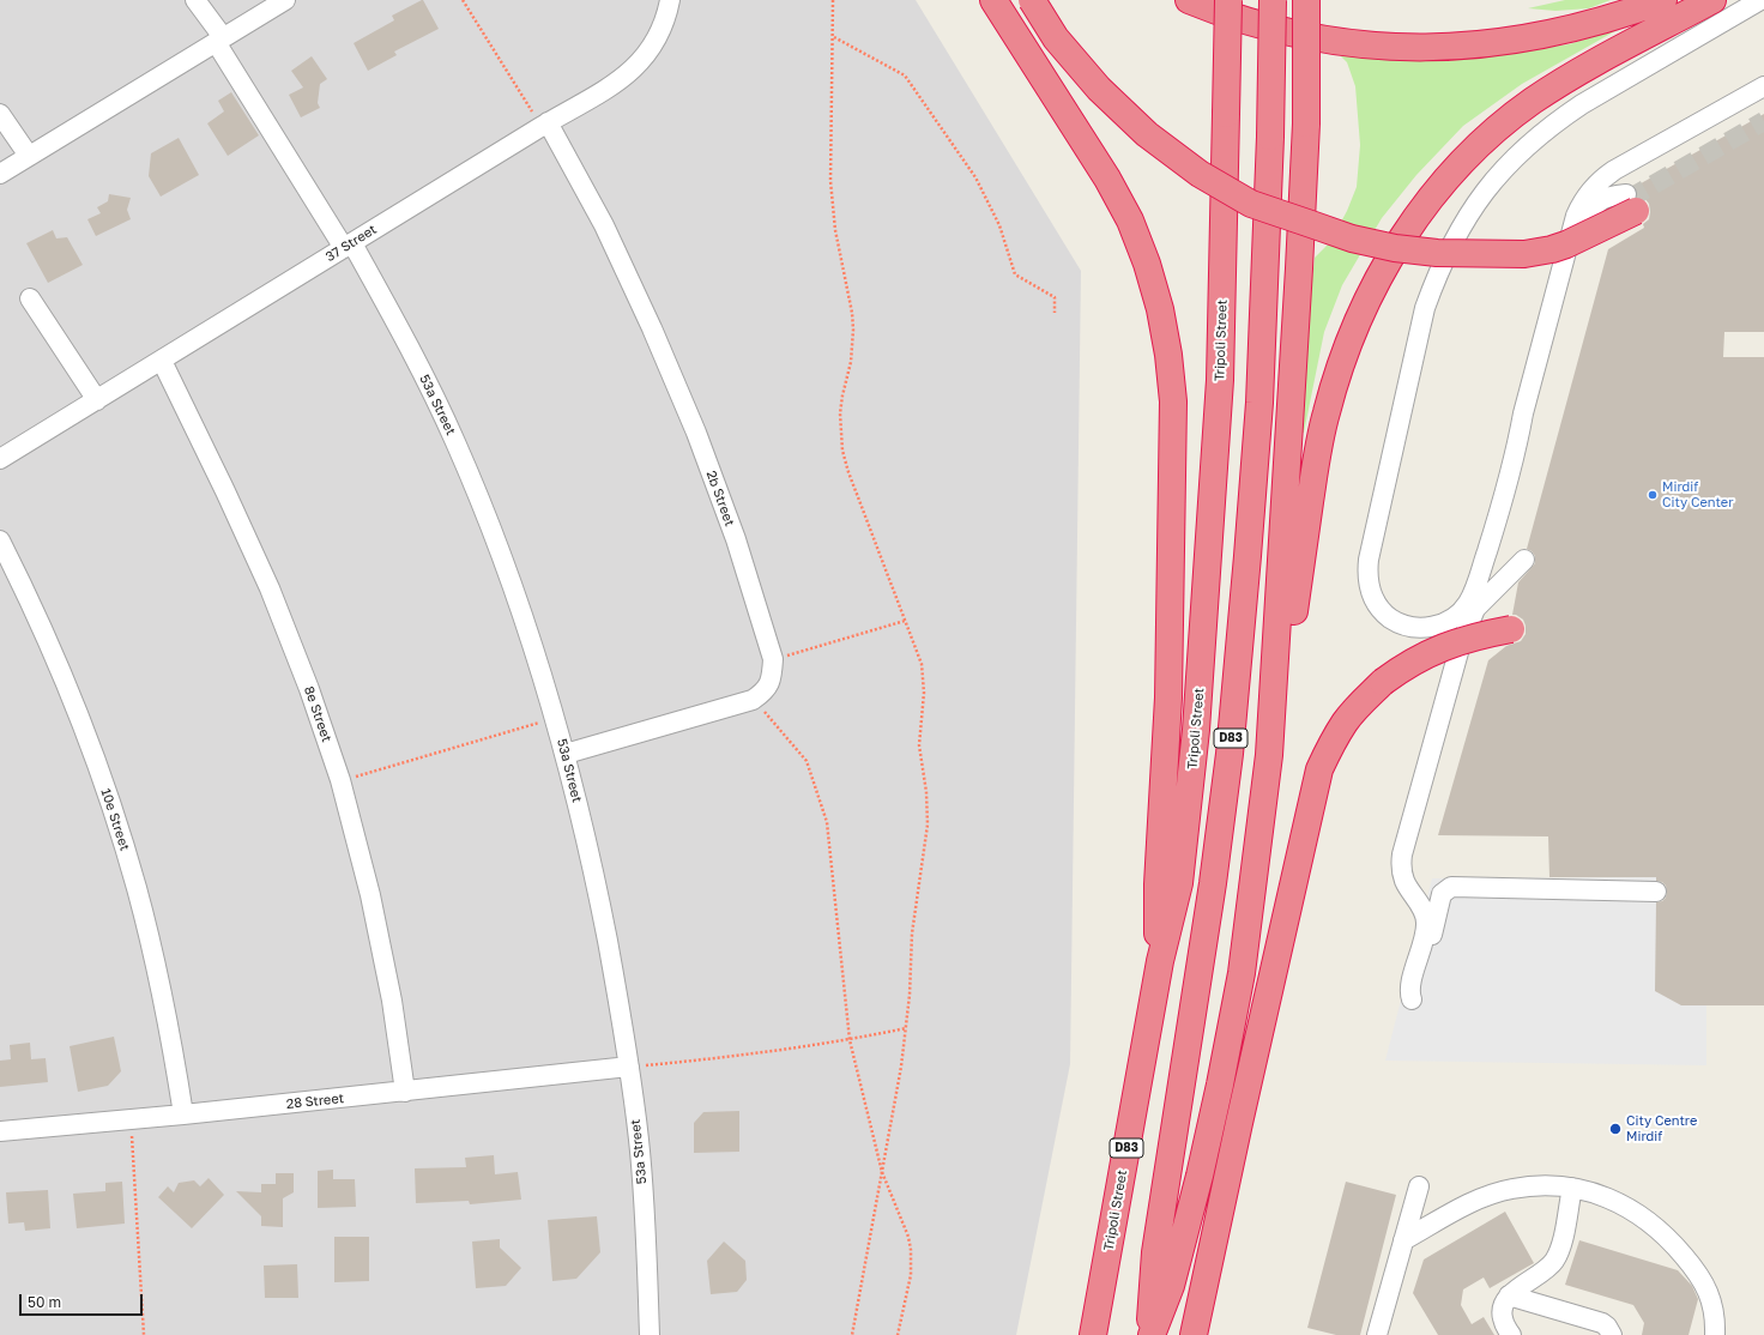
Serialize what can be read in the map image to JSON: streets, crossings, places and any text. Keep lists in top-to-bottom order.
{
  "streets": {
    "highway": ["Tripoli Street", "D83"],
    "street": [
      "37 Street",
      "53a Street",
      "2b Street",
      "8e Street",
      "10e Street",
      "28 Street"
    ]
  },
  "crossings": [
    ["37 Street", "53a Street"],
    ["37 Street", "2b Street"],
    ["37 Street", "8e Street"],
    ["53a Street", "2b Street"],
    ["53a Street", "28 Street"],
    ["8e Street", "28 Street"],
    ["10e Street", "28 Street"]
  ],
  "places": ["Mirdif City Center", "City Centre Mirdif"],
  "scale_bar": "50 m"
}
